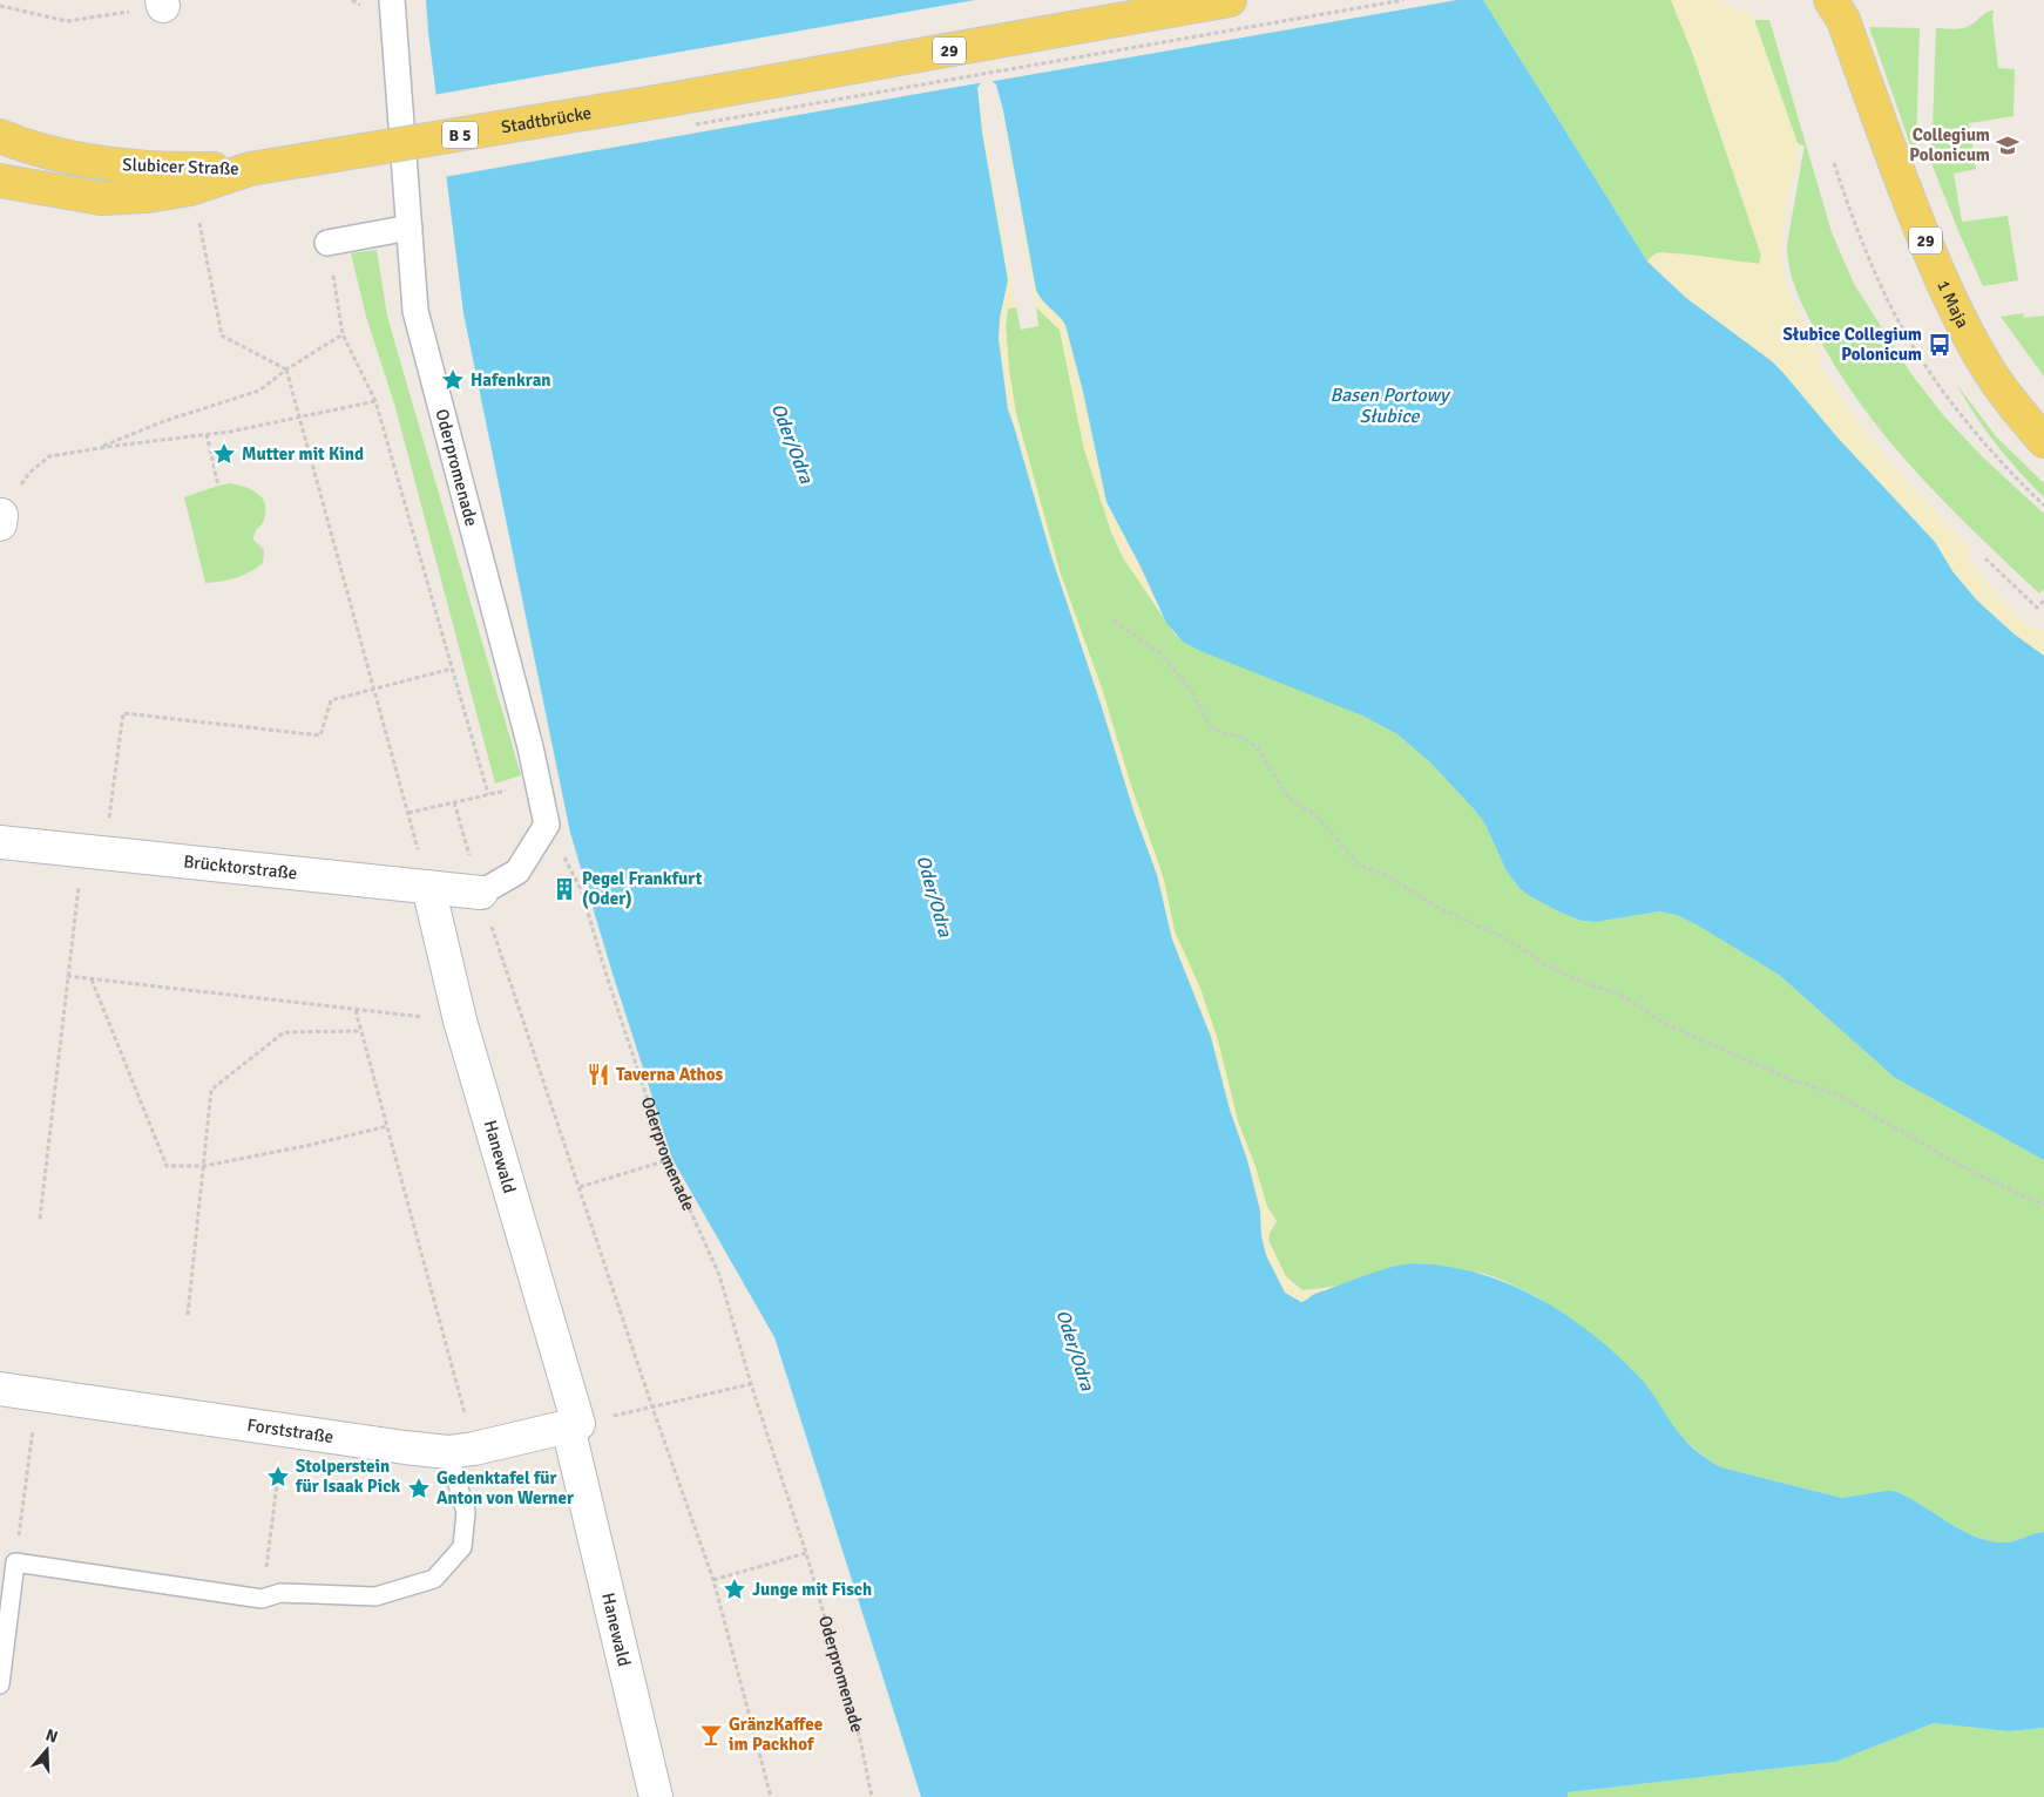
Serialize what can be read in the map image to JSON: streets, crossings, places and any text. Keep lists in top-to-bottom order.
{
  "streets": {
    "main road": [
      "29",
      "Stadtbrücke",
      "B 5",
      "Slubicer Straße",
      "1 Maja"
    ],
    "street": [
      "Oderpromenade",
      "Brücktorstraße",
      "Hanewald",
      "Forststraße"
    ]
  },
  "crossings": [
    ["29", "Stadtbrücke"],
    ["Stadtbrücke", "Slubicer Straße"],
    ["Brücktorstraße", "Hanewald"],
    ["Hanewald", "Forststraße"]
  ],
  "water": ["Basen Portowy Słubice", "Oder/Odra"],
  "places": {
    "school or university": ["Collegium Polonicum"],
    "bus stop": ["Słubice Collegium Polonicum"],
    "place": [
      "Hafenkran",
      "Mutter mit Kind",
      "Stolperstein für Isaak Pick",
      "Gedenktafel für Anton von Werner",
      "Junge mit Fisch"
    ],
    "building": ["Pegel Frankfurt (Oder)"],
    "restaurant": ["Taverna Athos"],
    "bar": ["GränzKaffee im Packhof"]
  },
  "north": "top"
}
